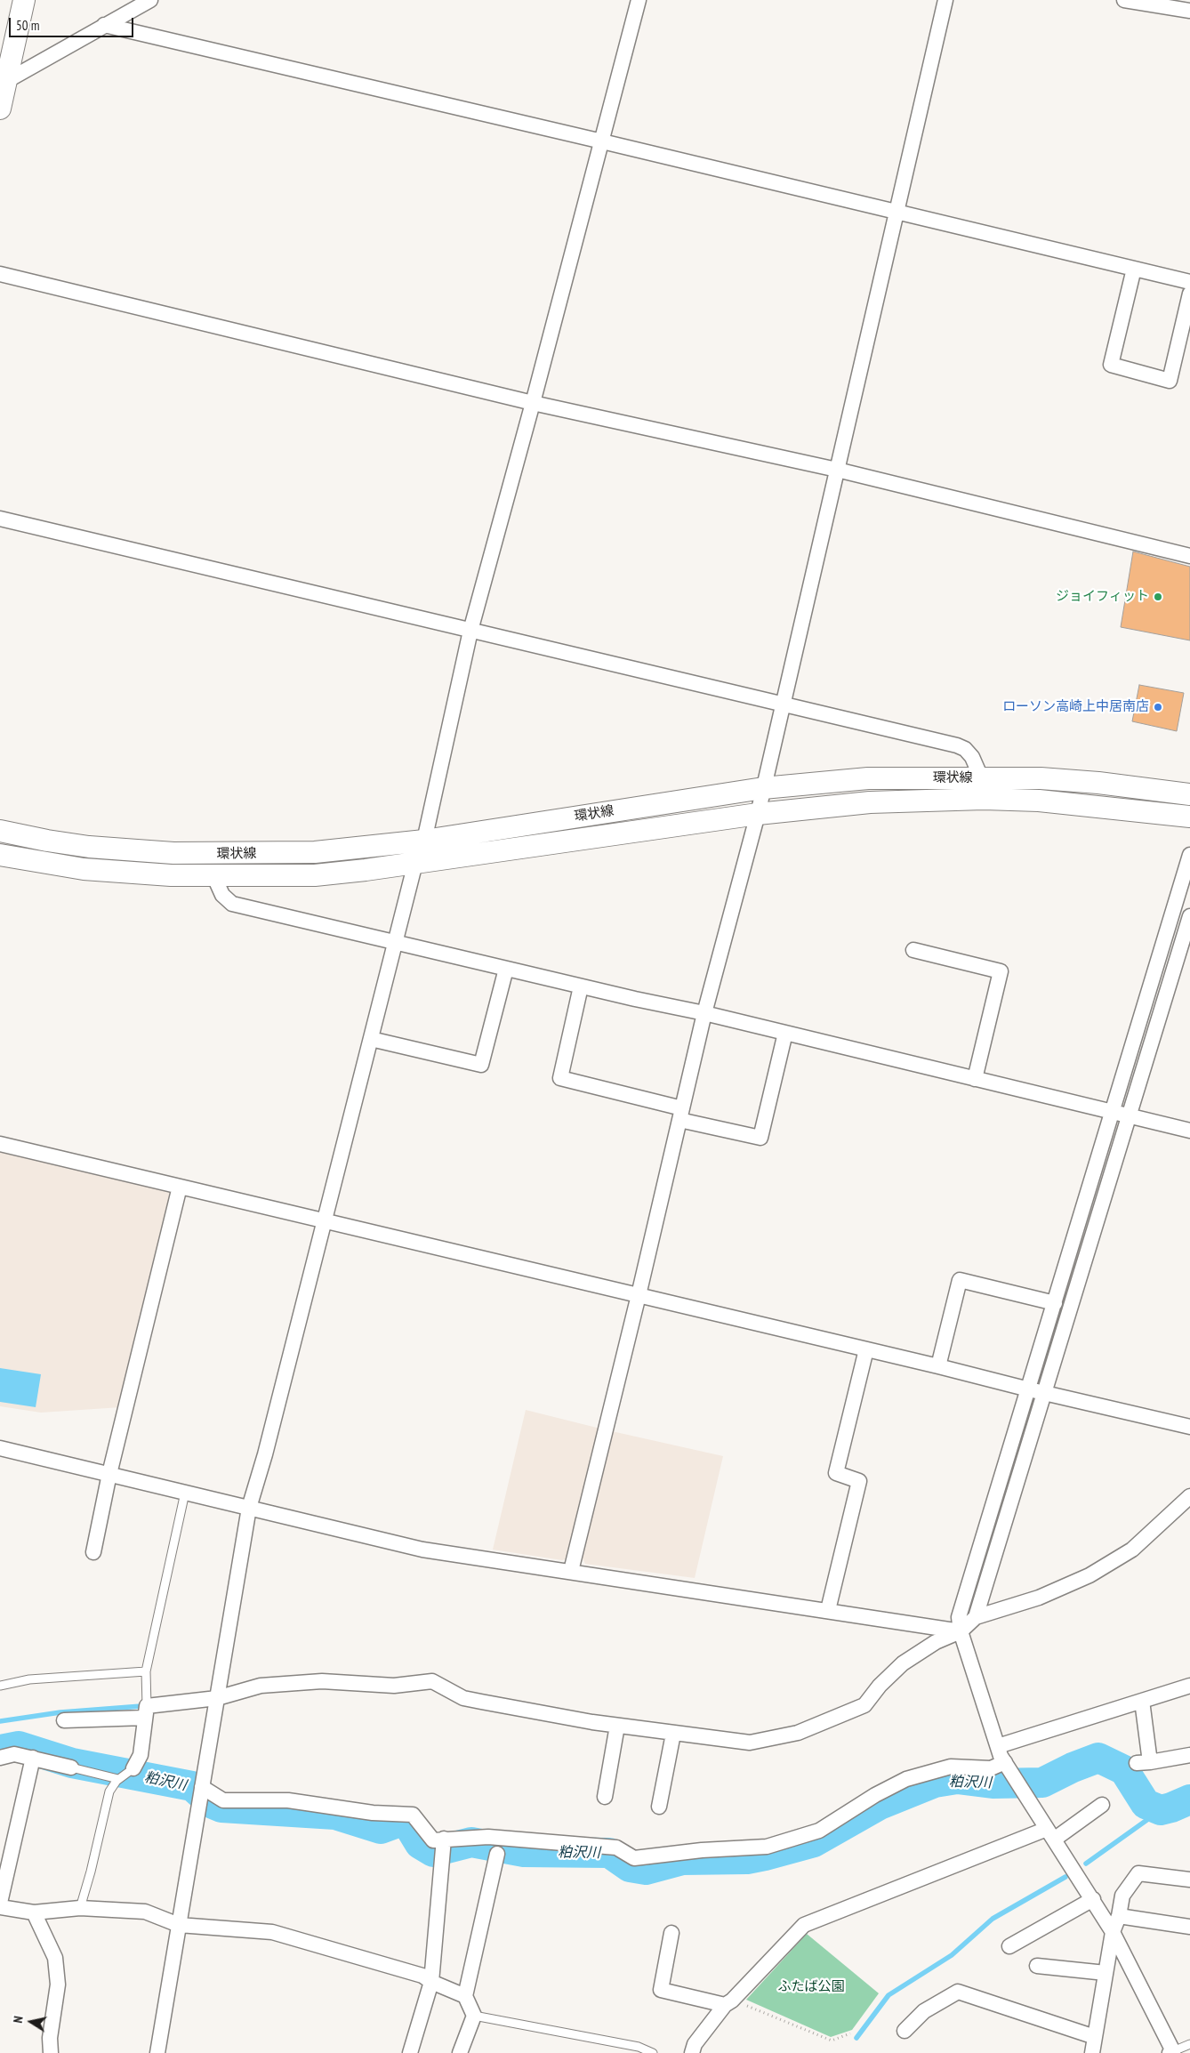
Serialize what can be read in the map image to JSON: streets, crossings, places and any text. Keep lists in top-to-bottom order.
{
  "streets": {
    "street": ["環状線"]
  },
  "water": ["粕沢川"],
  "parks": ["ふたば公園"],
  "places": ["ジョイフィット", "ローソン高崎上中居南店"],
  "scale_bar": "50 m",
  "north": "left"
}
